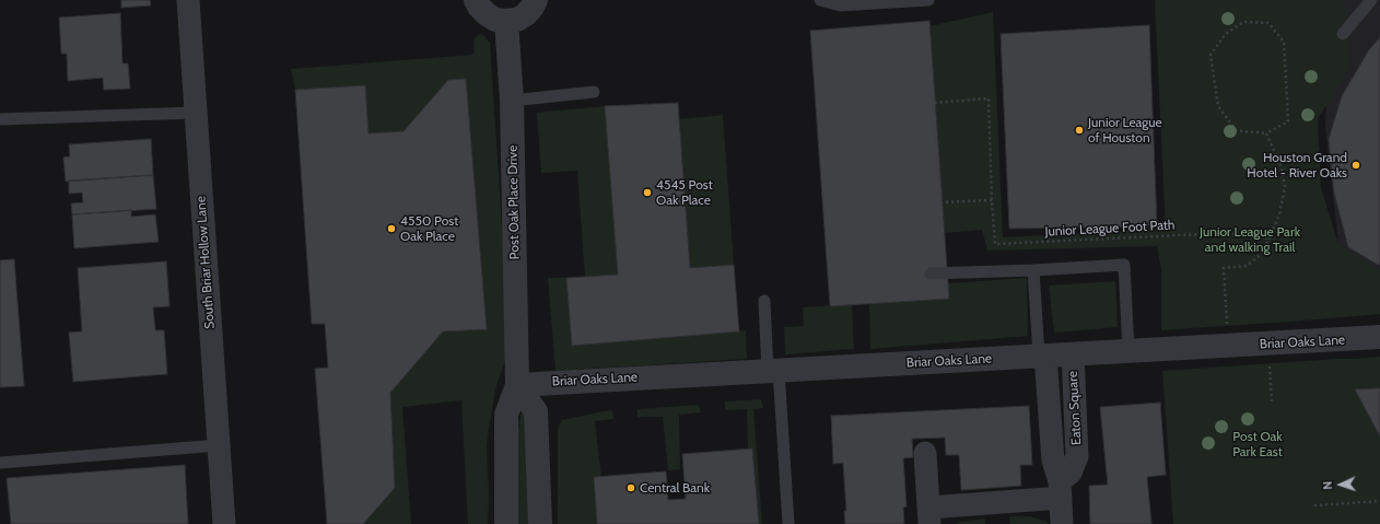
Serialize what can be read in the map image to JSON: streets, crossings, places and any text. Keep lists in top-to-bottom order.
{
  "streets": {
    "street": [
      "Post Oak Place Drive",
      "South Briar Hollow Lane",
      "Briar Oaks Lane",
      "Eaton Square"
    ],
    "path": ["Junior League Foot Path"]
  },
  "crossings": [
    ["Post Oak Place Drive", "Briar Oaks Lane"],
    ["Briar Oaks Lane", "Eaton Square"]
  ],
  "parks": ["Junior League Park and walking Trail", "Post Oak Park East"],
  "places": [
    "Junior League of Houston",
    "Houston Grand Hotel - River Oaks",
    "4545 Post Oak Place",
    "4550 Post Oak Place",
    "Central Bank"
  ],
  "north": "left"
}
